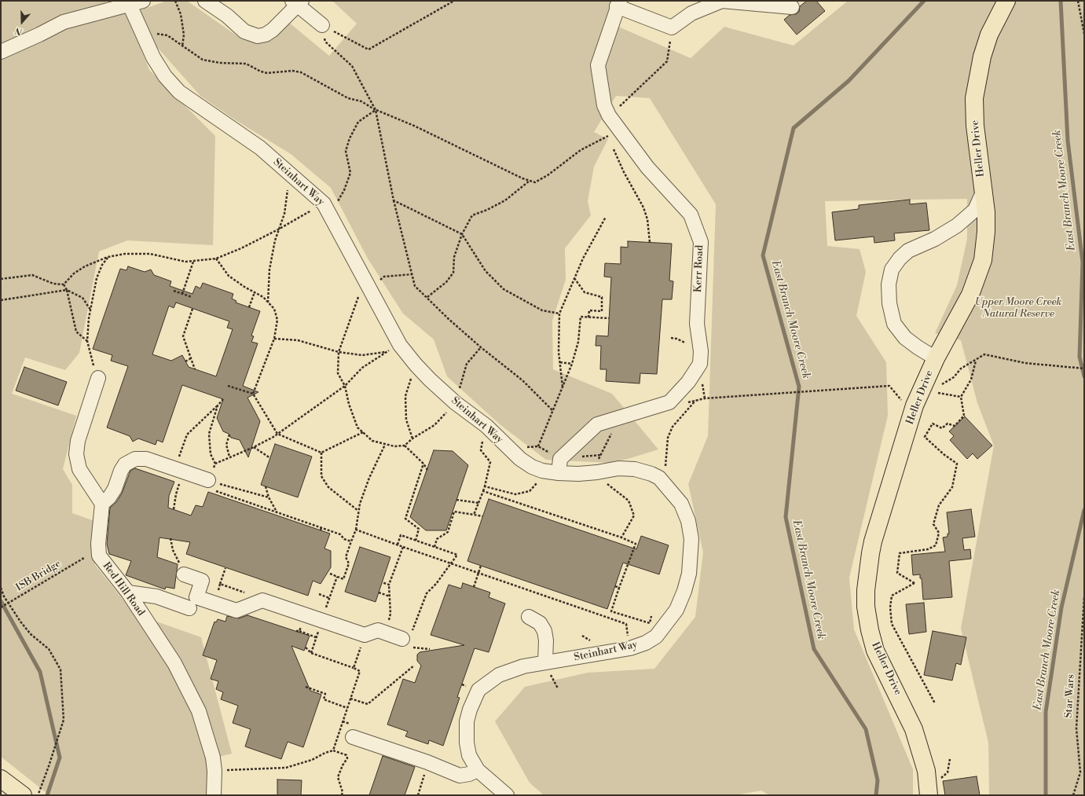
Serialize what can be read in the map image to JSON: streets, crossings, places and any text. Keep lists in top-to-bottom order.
{
  "streets": {
    "main road": ["Heller Drive"],
    "street": ["Steinhart Way", "Kerr Road", "Red Hill Road"],
    "path": ["ISB Bridge", "Star Wars"]
  },
  "crossings": [
    ["Steinhart Way", "Kerr Road"]
  ],
  "water": ["East Branch Moore Creek"],
  "parks": ["Upper Moore Creek Natural Reserve"],
  "north": "bottom"
}
